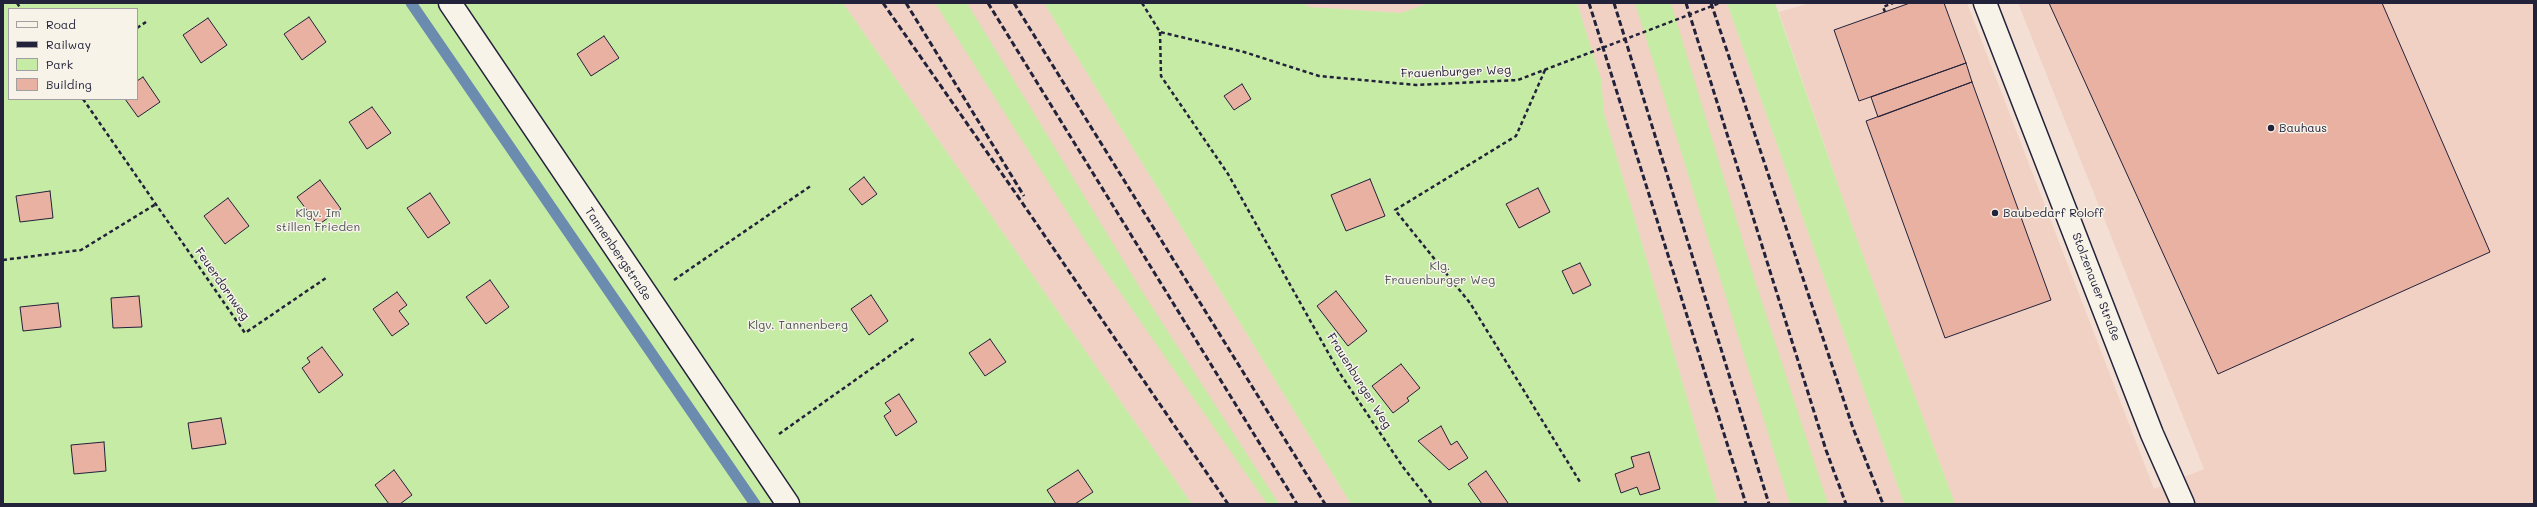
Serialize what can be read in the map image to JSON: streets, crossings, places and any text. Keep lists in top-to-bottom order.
{
  "streets": {
    "street": ["Tannenbergstraße", "Stolzenauer Straße"],
    "path": ["Frauenburger Weg", "Feuerdornweg"]
  },
  "parks": ["Klgv. Im stillen Frieden", "Klg. Frauenburger Weg", "Klgv. Tannenberg"],
  "places": ["Bauhaus", "Baubedarf Roloff"],
  "legend": [
    "Road",
    "Railway",
    "Park",
    "Building"
  ]
}
